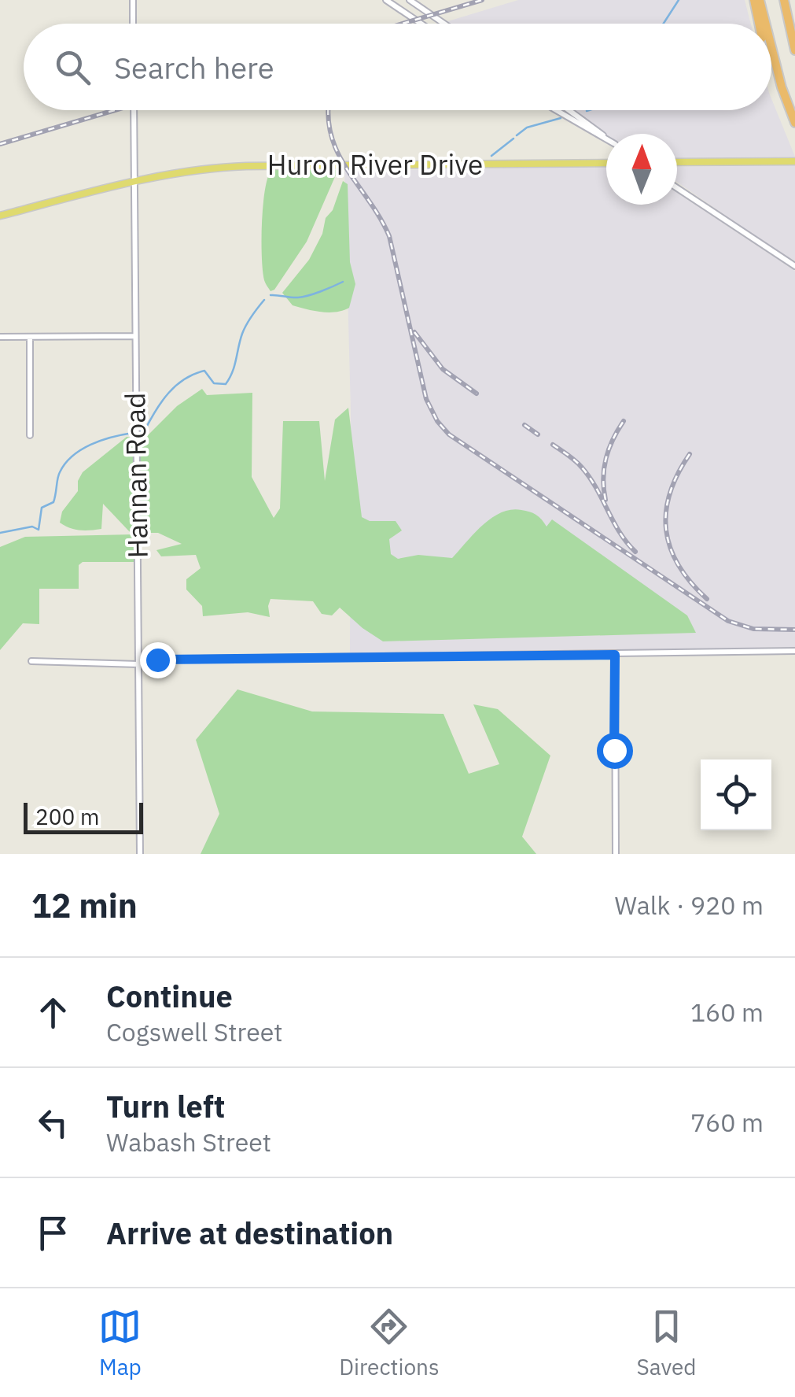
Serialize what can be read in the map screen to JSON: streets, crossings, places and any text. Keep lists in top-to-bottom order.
{
  "streets": {
    "main road": ["Huron River Drive"],
    "street": ["Hannan Road"]
  },
  "crossings": [
    ["Huron River Drive", "Hannan Road"]
  ],
  "scale_bar": "200 m",
  "north": "top",
  "page": {
    "search": "Search here",
    "scale": "200 m",
    "heading": ["12 min", "Walk · 920 m"],
    "list": [
      ["Continue", "Cogswell Street", "160 m"],
      ["Turn left", "Wabash Street", "760 m"],
      "Arrive at destination"
    ],
    "nav": ["Map", "Directions", "Saved"]
  }
}
